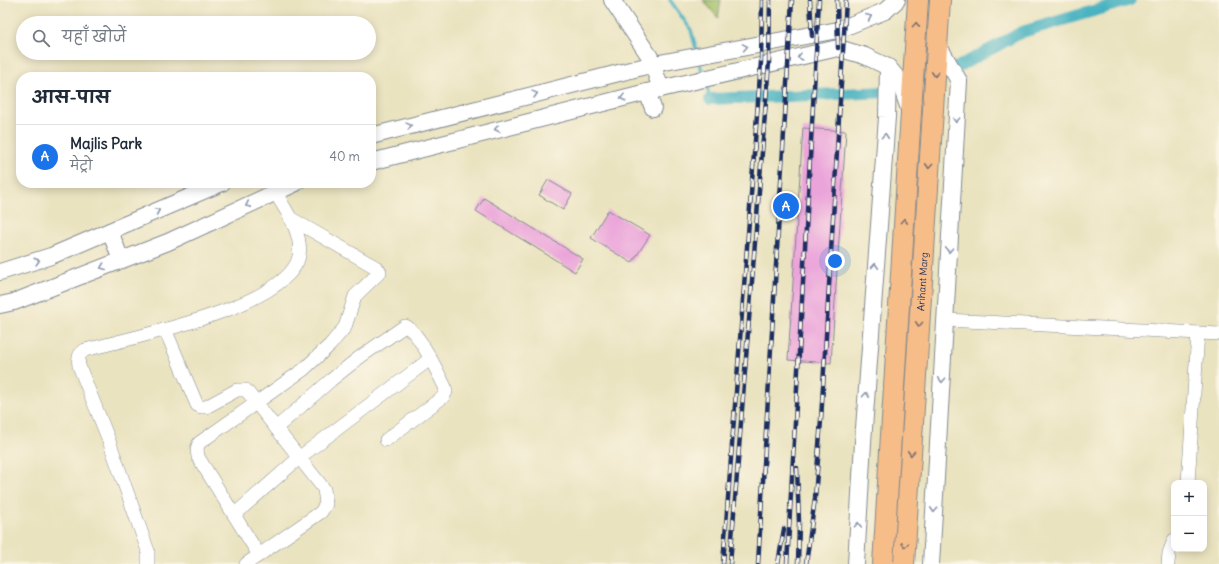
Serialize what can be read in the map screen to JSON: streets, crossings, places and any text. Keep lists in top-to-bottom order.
{
  "streets": {
    "main road": ["Arihant Marg"]
  },
  "page": {
    "search": "यहाँ खोजें",
    "heading": "आस-पास",
    "list": [
      {
        "mark": "A",
        "name": "Majlis Park",
        "note": "मेट्रो",
        "value": "40 m"
      }
    ],
    "pins": "A",
    "map_buttons": ["+", "−"]
  }
}
